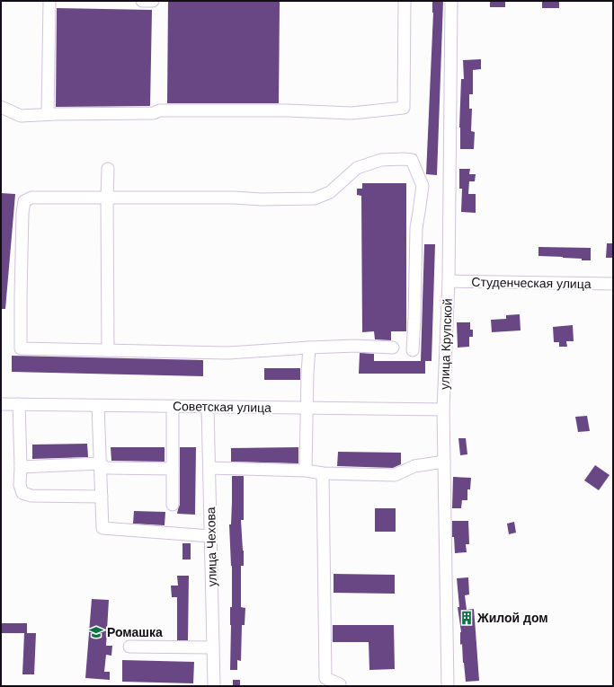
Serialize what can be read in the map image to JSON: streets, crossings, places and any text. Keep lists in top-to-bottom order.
{
  "streets": {
    "street": [
      "Студенческая улица",
      "улица Крупской",
      "Советская улица",
      "улица Чехова"
    ]
  },
  "crossings": [
    ["Студенческая улица", "улица Крупской"],
    ["улица Крупской", "Советская улица"],
    ["Советская улица", "улица Чехова"]
  ],
  "places": {
    "building": ["Жилой дом"],
    "school or university": ["Ромашка"]
  }
}
